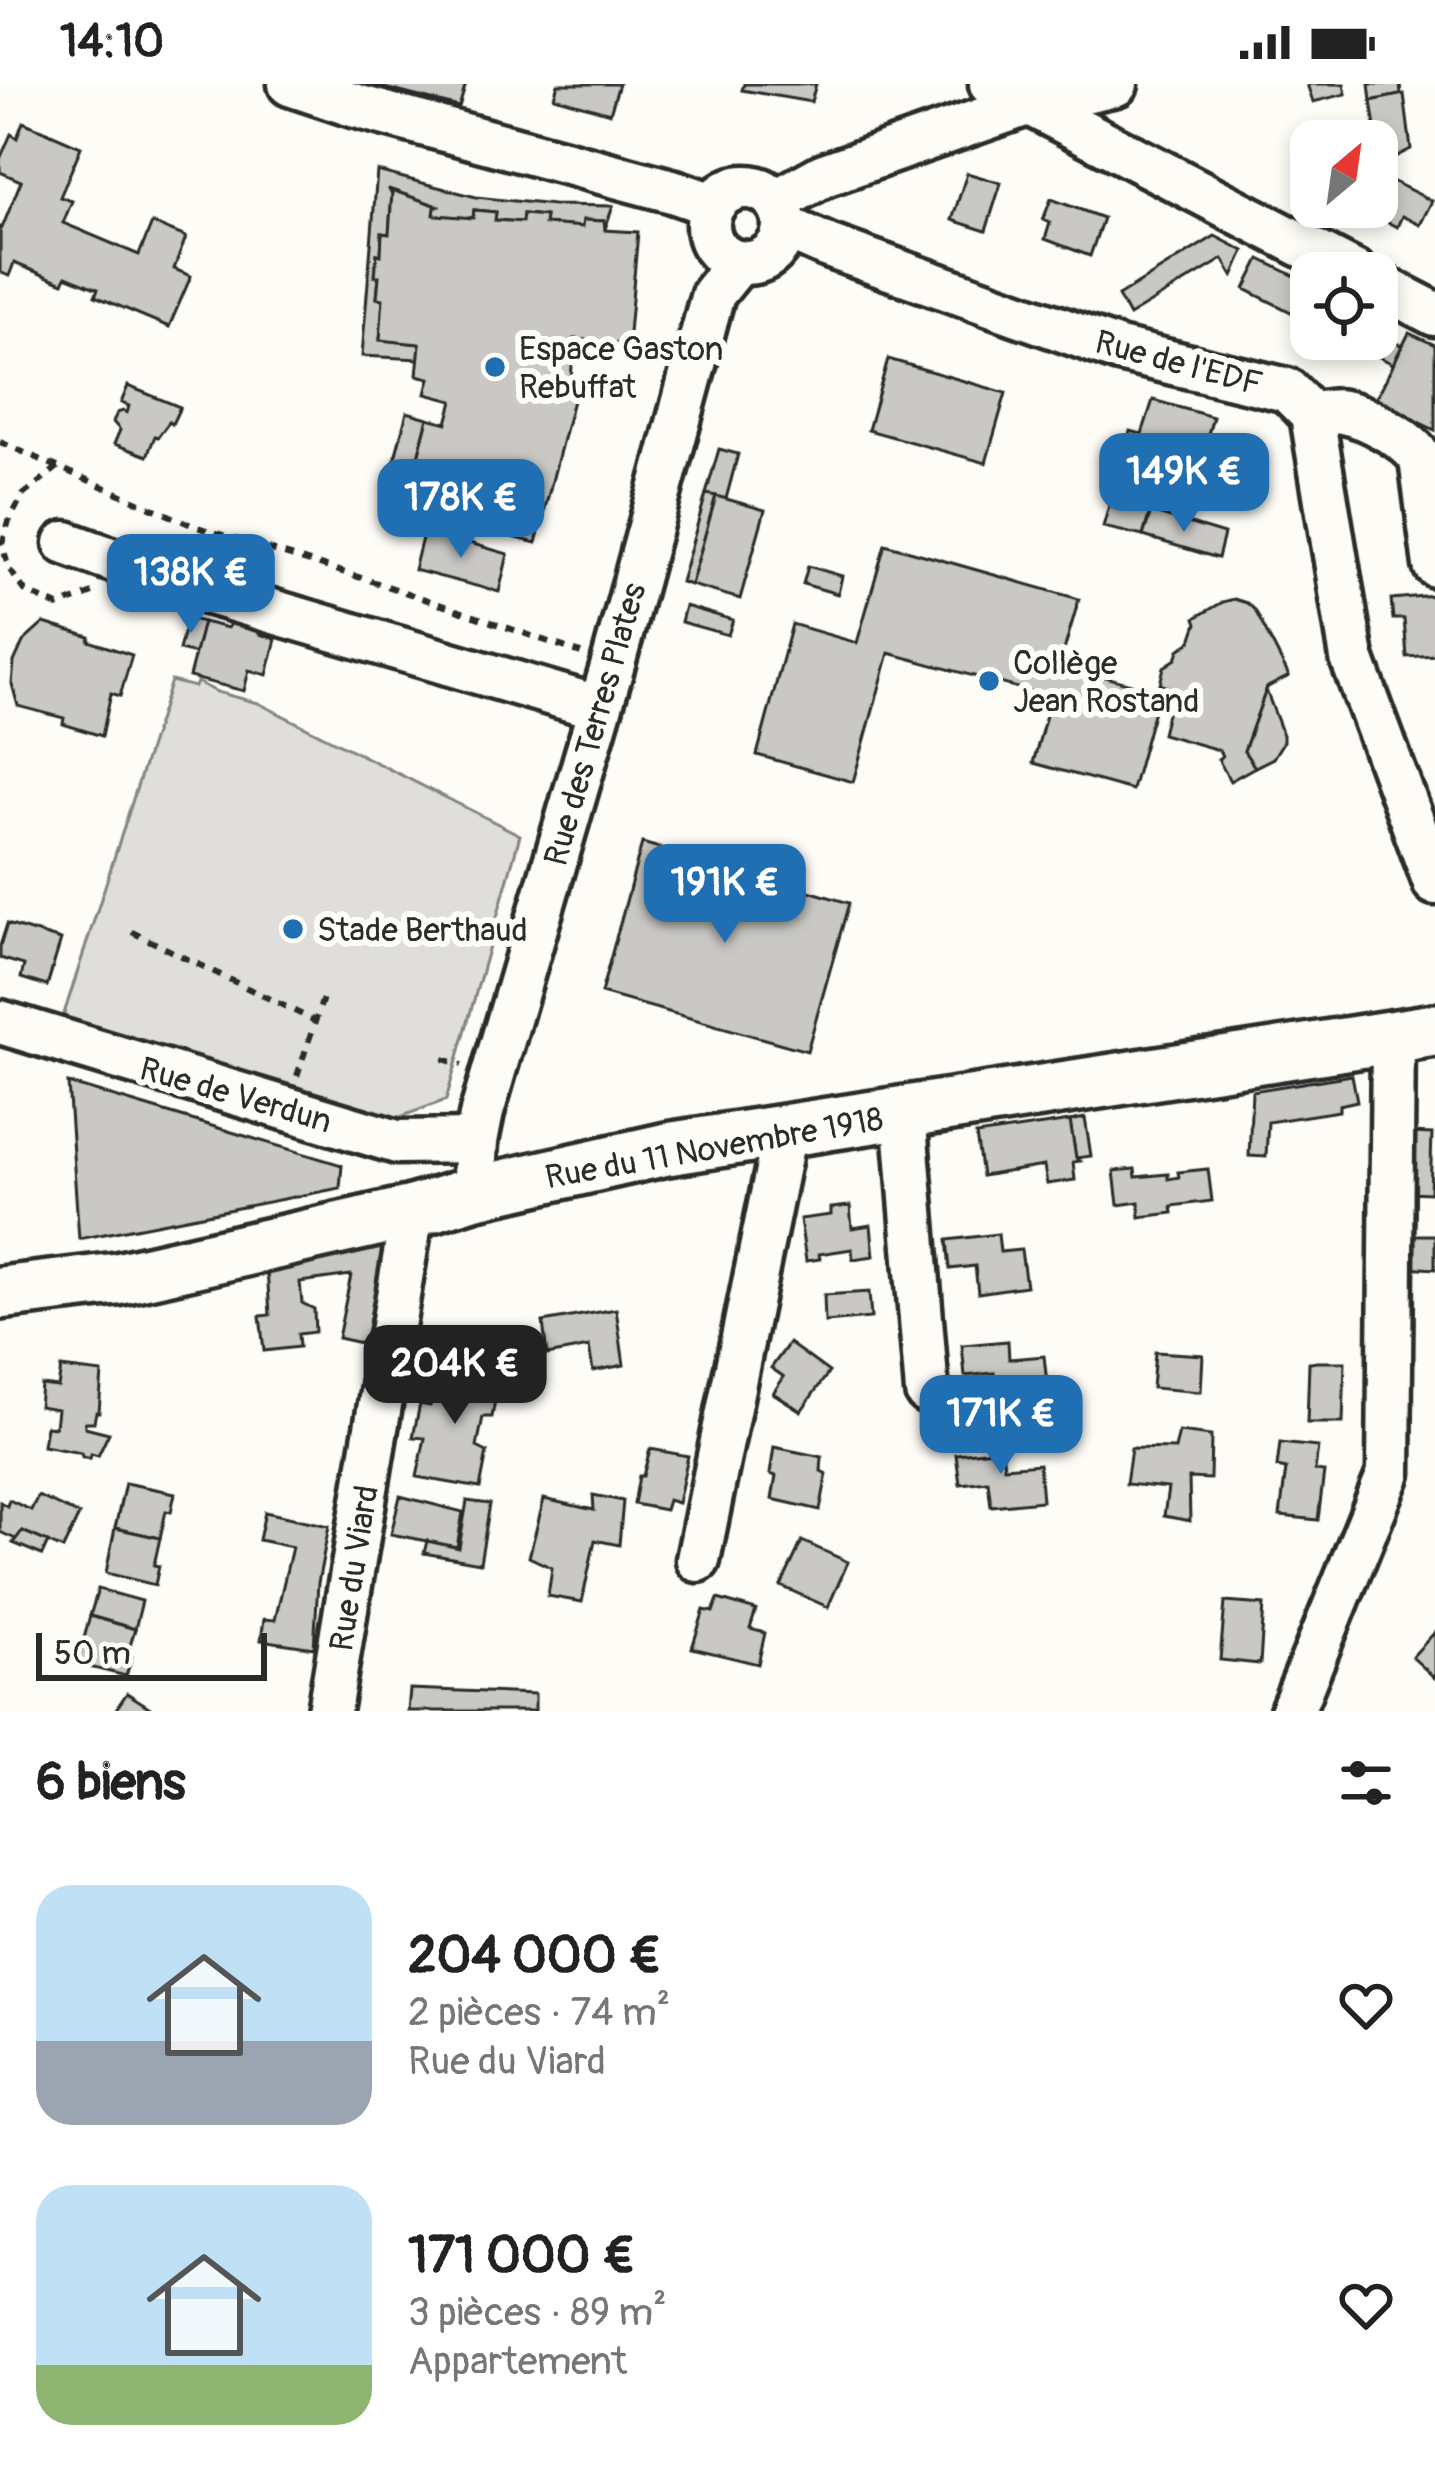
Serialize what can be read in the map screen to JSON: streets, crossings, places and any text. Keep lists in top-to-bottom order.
{
  "streets": {
    "main road": ["Rue du 11 Novembre 1918"],
    "street": [
      "Rue de l'EDF",
      "Rue des Terres Plates",
      "Rue de Verdun",
      "Rue du Viard"
    ]
  },
  "crossings": [
    ["Rue de l'EDF", "Rue des Terres Plates"],
    ["Rue des Terres Plates", "Rue de Verdun"],
    ["Rue des Terres Plates", "Rue du 11 Novembre 1918"],
    ["Rue du 11 Novembre 1918", "Rue du Viard"]
  ],
  "places": ["Espace Gaston Rebuffat", "Collège Jean Rostand", "Stade Berthaud"],
  "scale_bar": "50 m",
  "north": "top right",
  "page": {
    "status": "14:10",
    "price": [
      "149K €",
      "178K €",
      "138K €",
      "191K €",
      "204K €",
      "171K €"
    ],
    "scale": "50 m",
    "heading": "6 biens",
    "list": [
      {
        "name": "204 000 €",
        "note": "2 pièces · 74 m² · Rue du Viard"
      },
      {
        "name": "171 000 €",
        "note": "3 pièces · 89 m² · Appartement"
      }
    ]
  }
}
